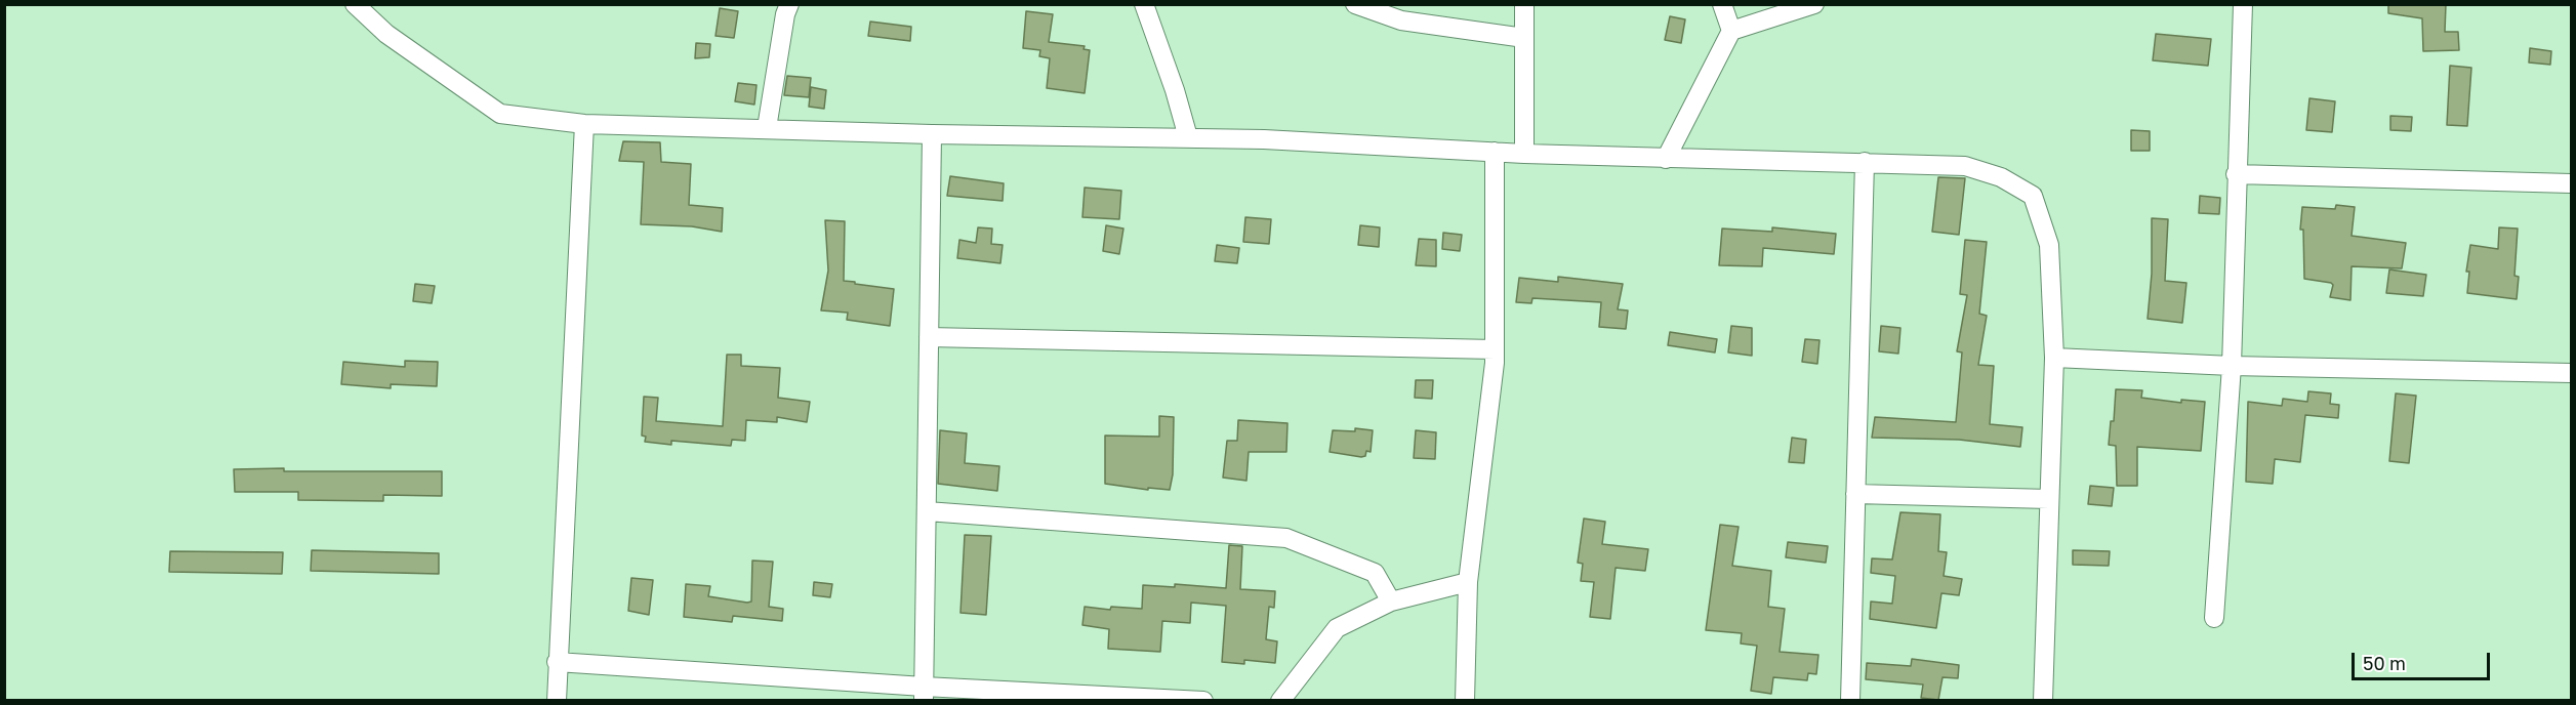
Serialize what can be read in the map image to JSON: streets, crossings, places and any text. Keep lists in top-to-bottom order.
{
  "scale_bar": "50 m"
}
